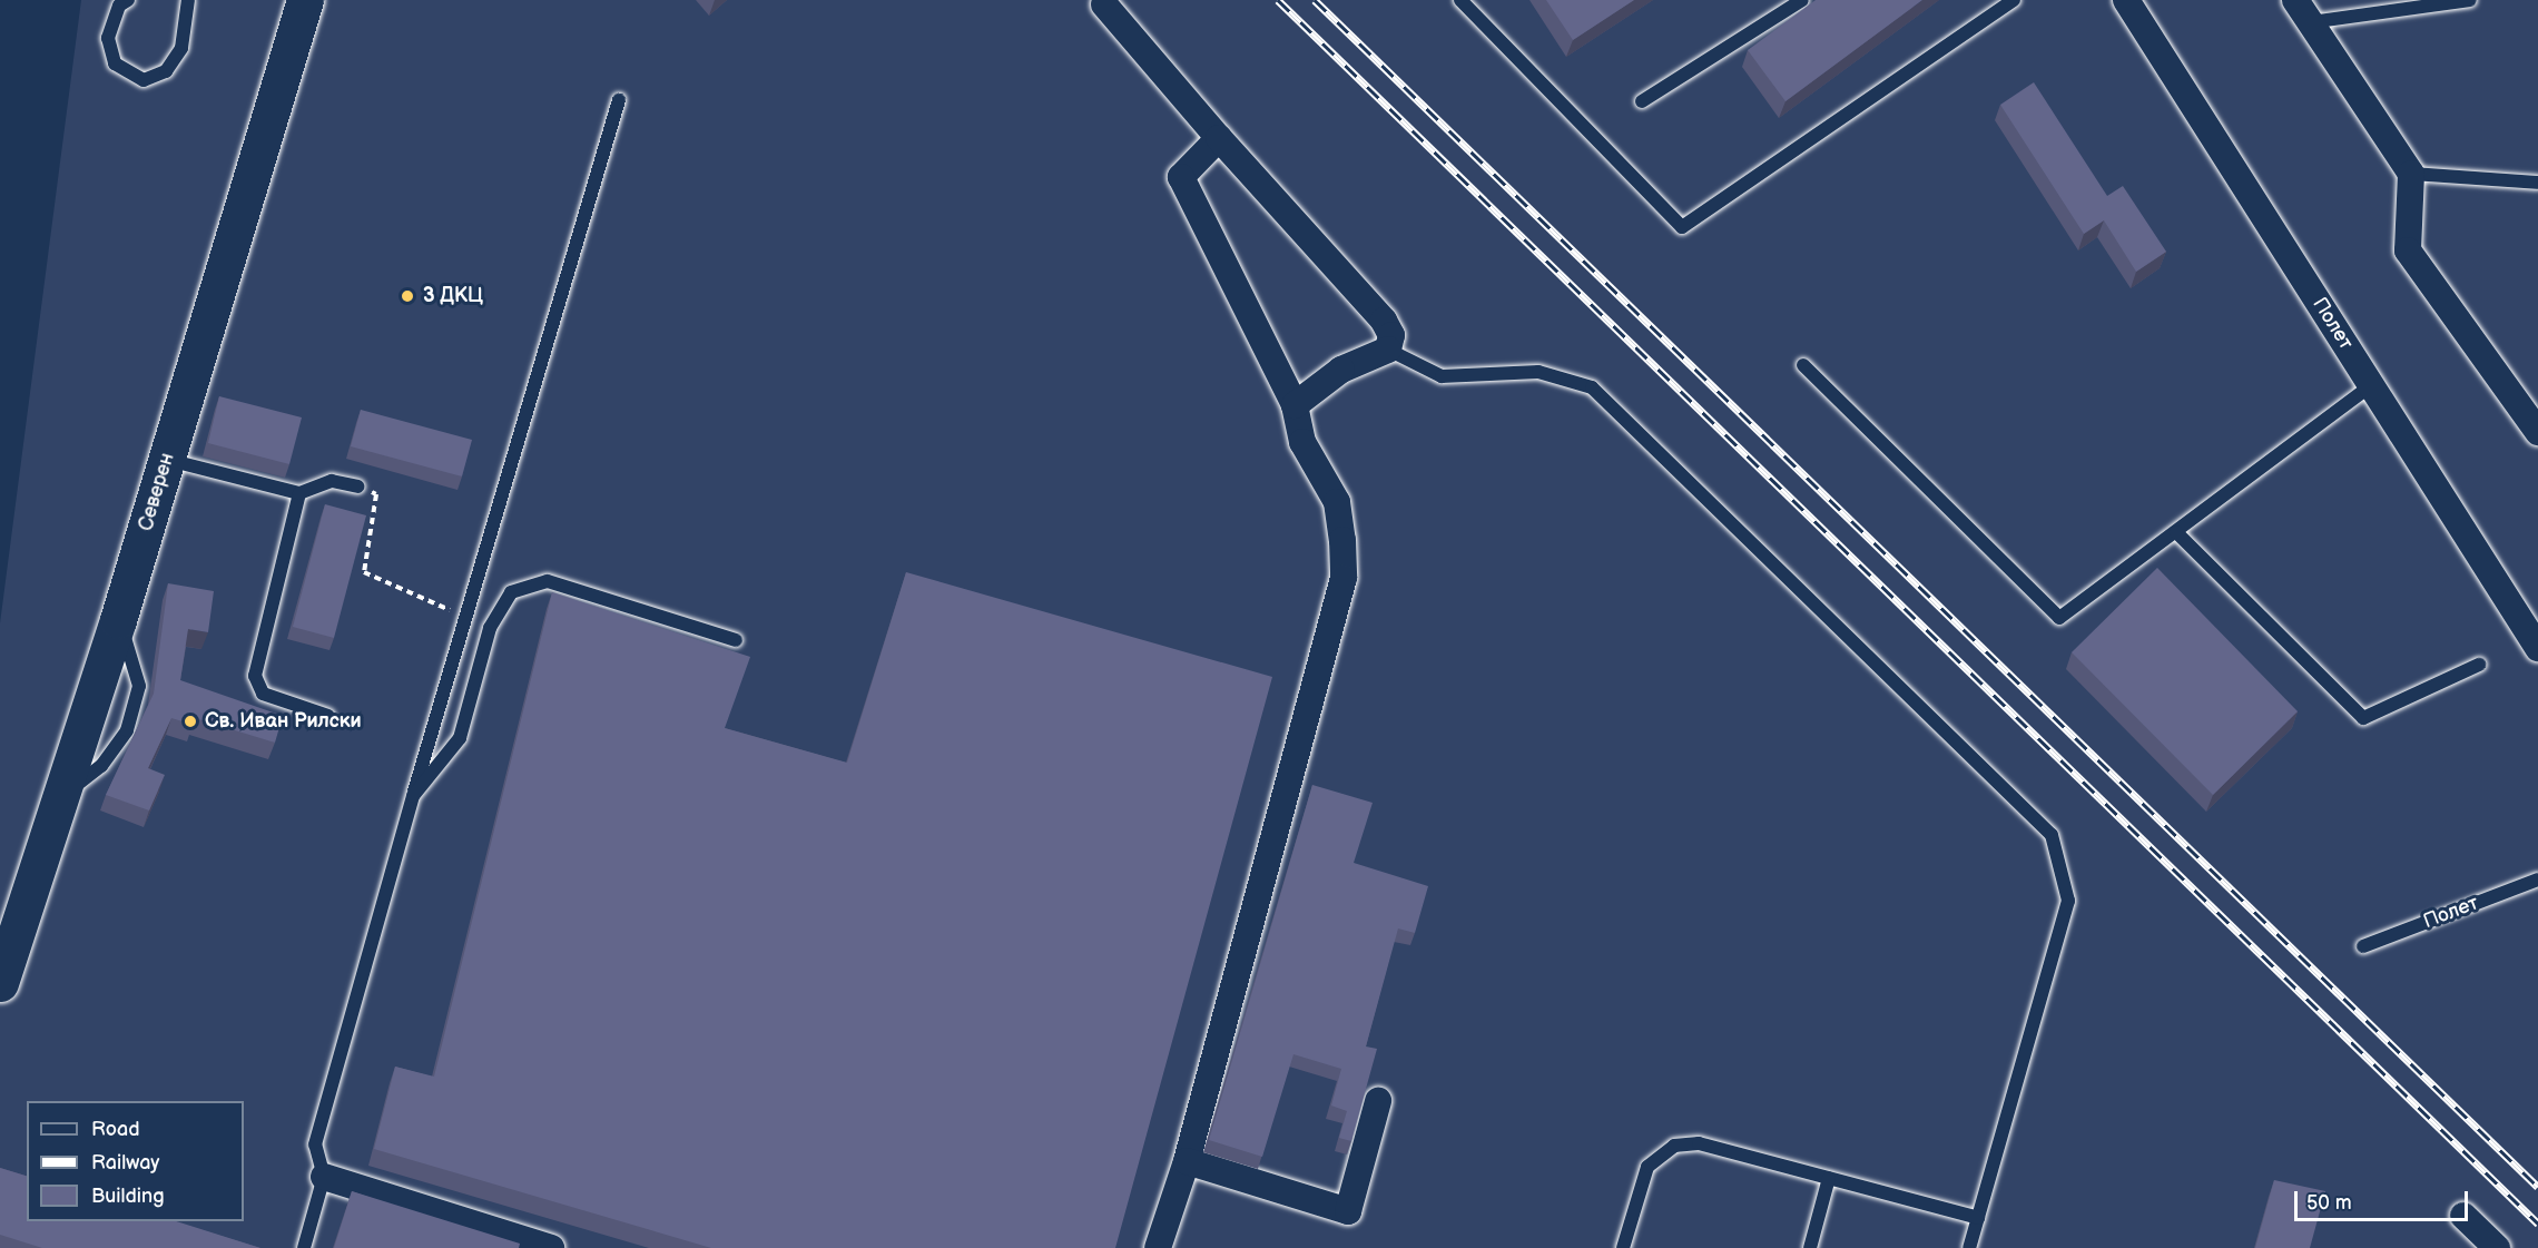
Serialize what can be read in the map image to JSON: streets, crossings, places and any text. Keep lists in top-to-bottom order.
{
  "streets": {
    "main road": ["Северен"],
    "street": ["Полет"]
  },
  "places": ["3 ДКЦ", "Св. Иван Рилски"],
  "legend": ["Road", "Railway", "Building"],
  "scale_bar": "50 m"
}
